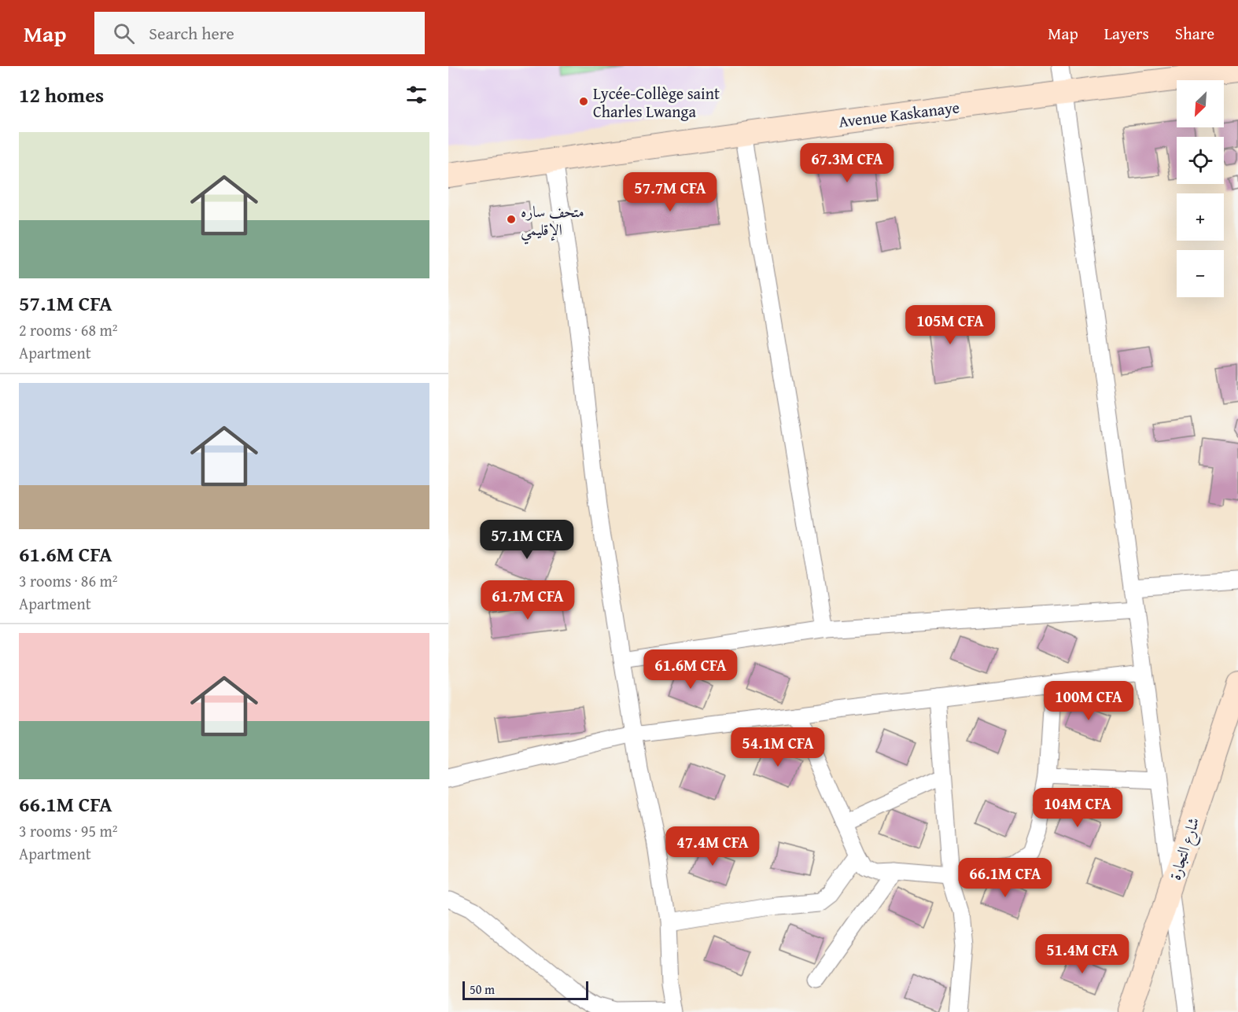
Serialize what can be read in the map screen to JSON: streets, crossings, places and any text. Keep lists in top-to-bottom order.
{
  "streets": {
    "street": ["Avenue Kaskanaye", "شارع التجارة"]
  },
  "places": ["Lycée-Collège saint Charles Lwanga", "متحف ساره الإقليمي"],
  "scale_bar": "50 m",
  "north": "bottom left",
  "page": {
    "header": "Map",
    "search": "Search here",
    "nav": ["Map", "Layers", "Share"],
    "heading": "12 homes",
    "map_buttons": ["+", "−"],
    "list": [
      {
        "name": "57.1M CFA",
        "note": "2 rooms · 68 m² · Apartment"
      },
      {
        "name": "61.6M CFA",
        "note": "3 rooms · 86 m² · Apartment"
      },
      {
        "name": "66.1M CFA",
        "note": "3 rooms · 95 m² · Apartment"
      }
    ],
    "price": [
      "67.3M CFA",
      "57.7M CFA",
      "105M CFA",
      "57.1M CFA",
      "61.7M CFA",
      "61.6M CFA",
      "100M CFA",
      "54.1M CFA",
      "104M CFA",
      "47.4M CFA",
      "66.1M CFA",
      "51.4M CFA"
    ],
    "scale": "50 m"
  }
}
